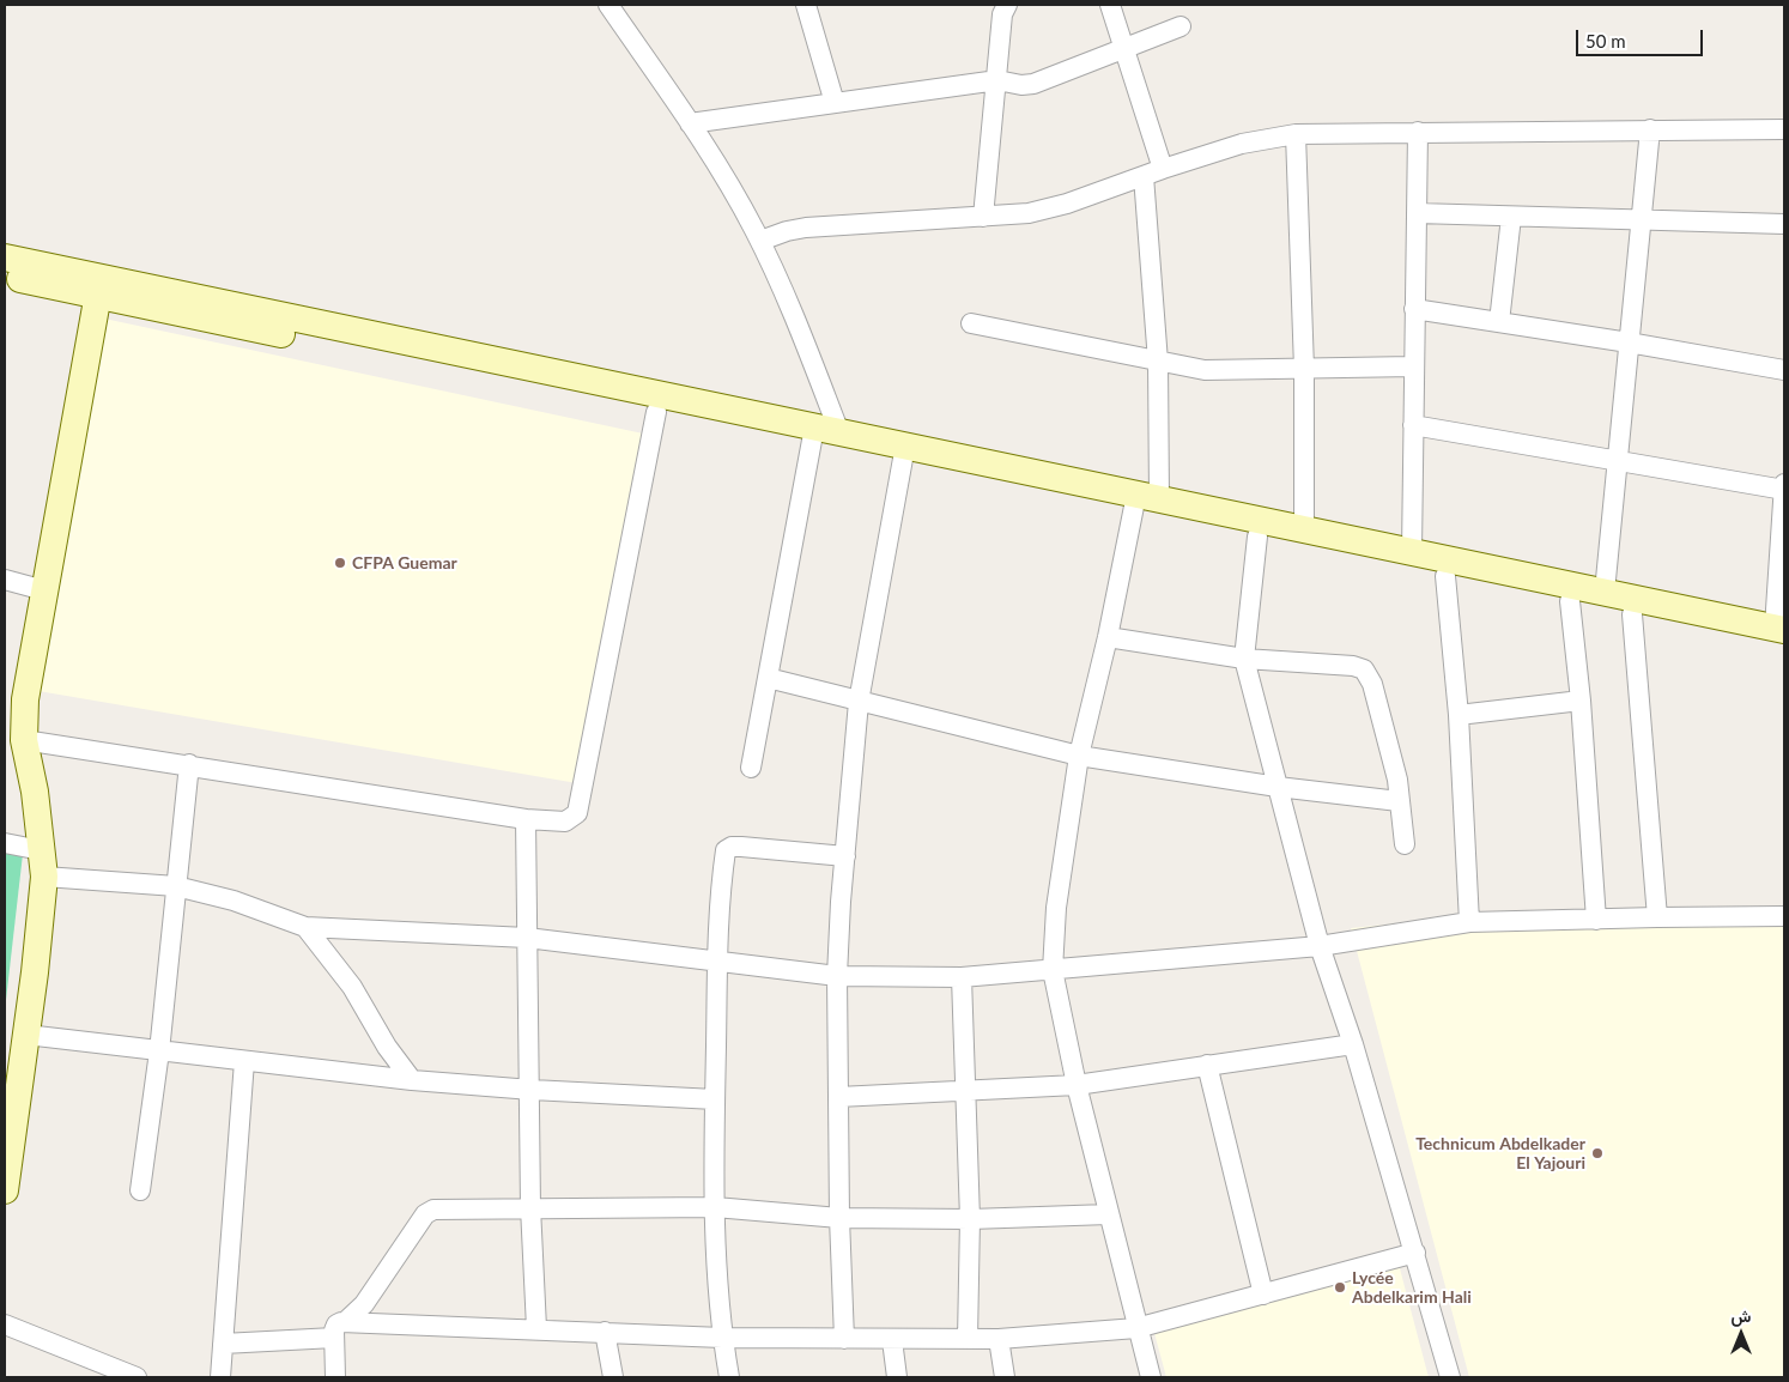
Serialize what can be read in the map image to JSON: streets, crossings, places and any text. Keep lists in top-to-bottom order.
{
  "places": ["CFPA Guemar", "Technicum Abdelkader El Yajouri", "Lycée Abdelkarim Hali"],
  "scale_bar": "50 m",
  "north": "top"
}
